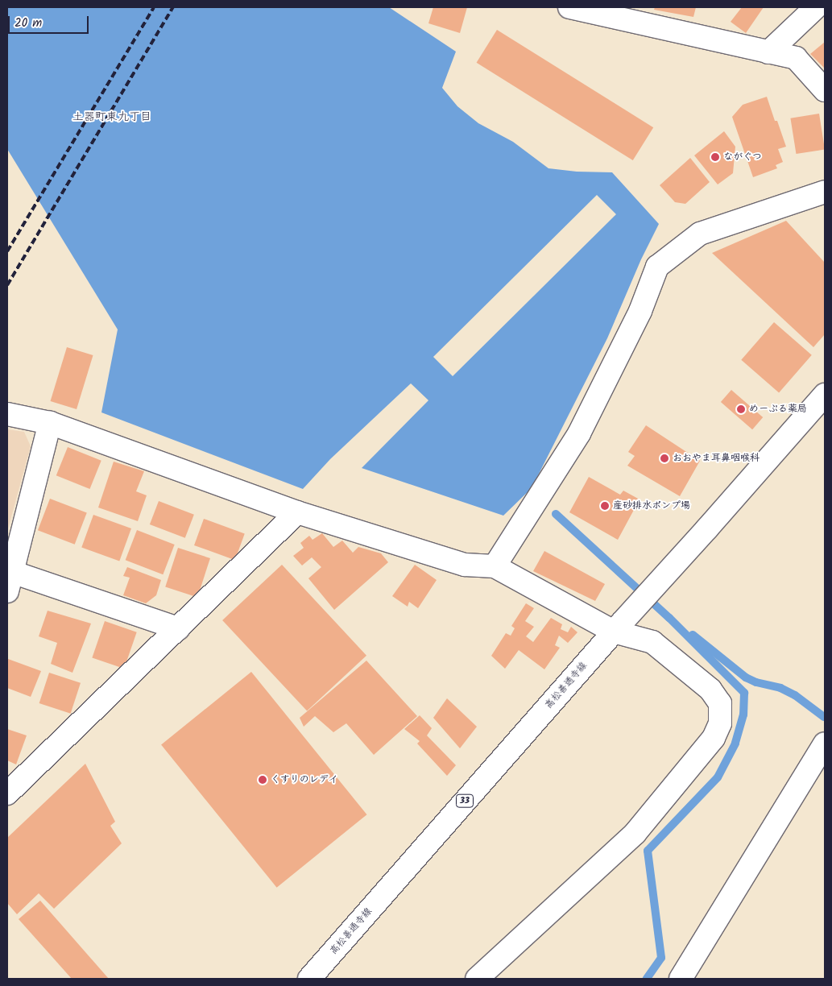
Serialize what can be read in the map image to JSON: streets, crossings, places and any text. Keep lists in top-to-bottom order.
{
  "streets": {
    "street": ["高松善通寺線", "33"]
  },
  "districts": ["土器町東九丁目"],
  "places": [
    "ながぐつ",
    "めーぷる薬局",
    "おおやま耳鼻咽喉科",
    "産砂排水ポンプ場",
    "くすりのレデイ"
  ],
  "scale_bar": "20 m"
}
